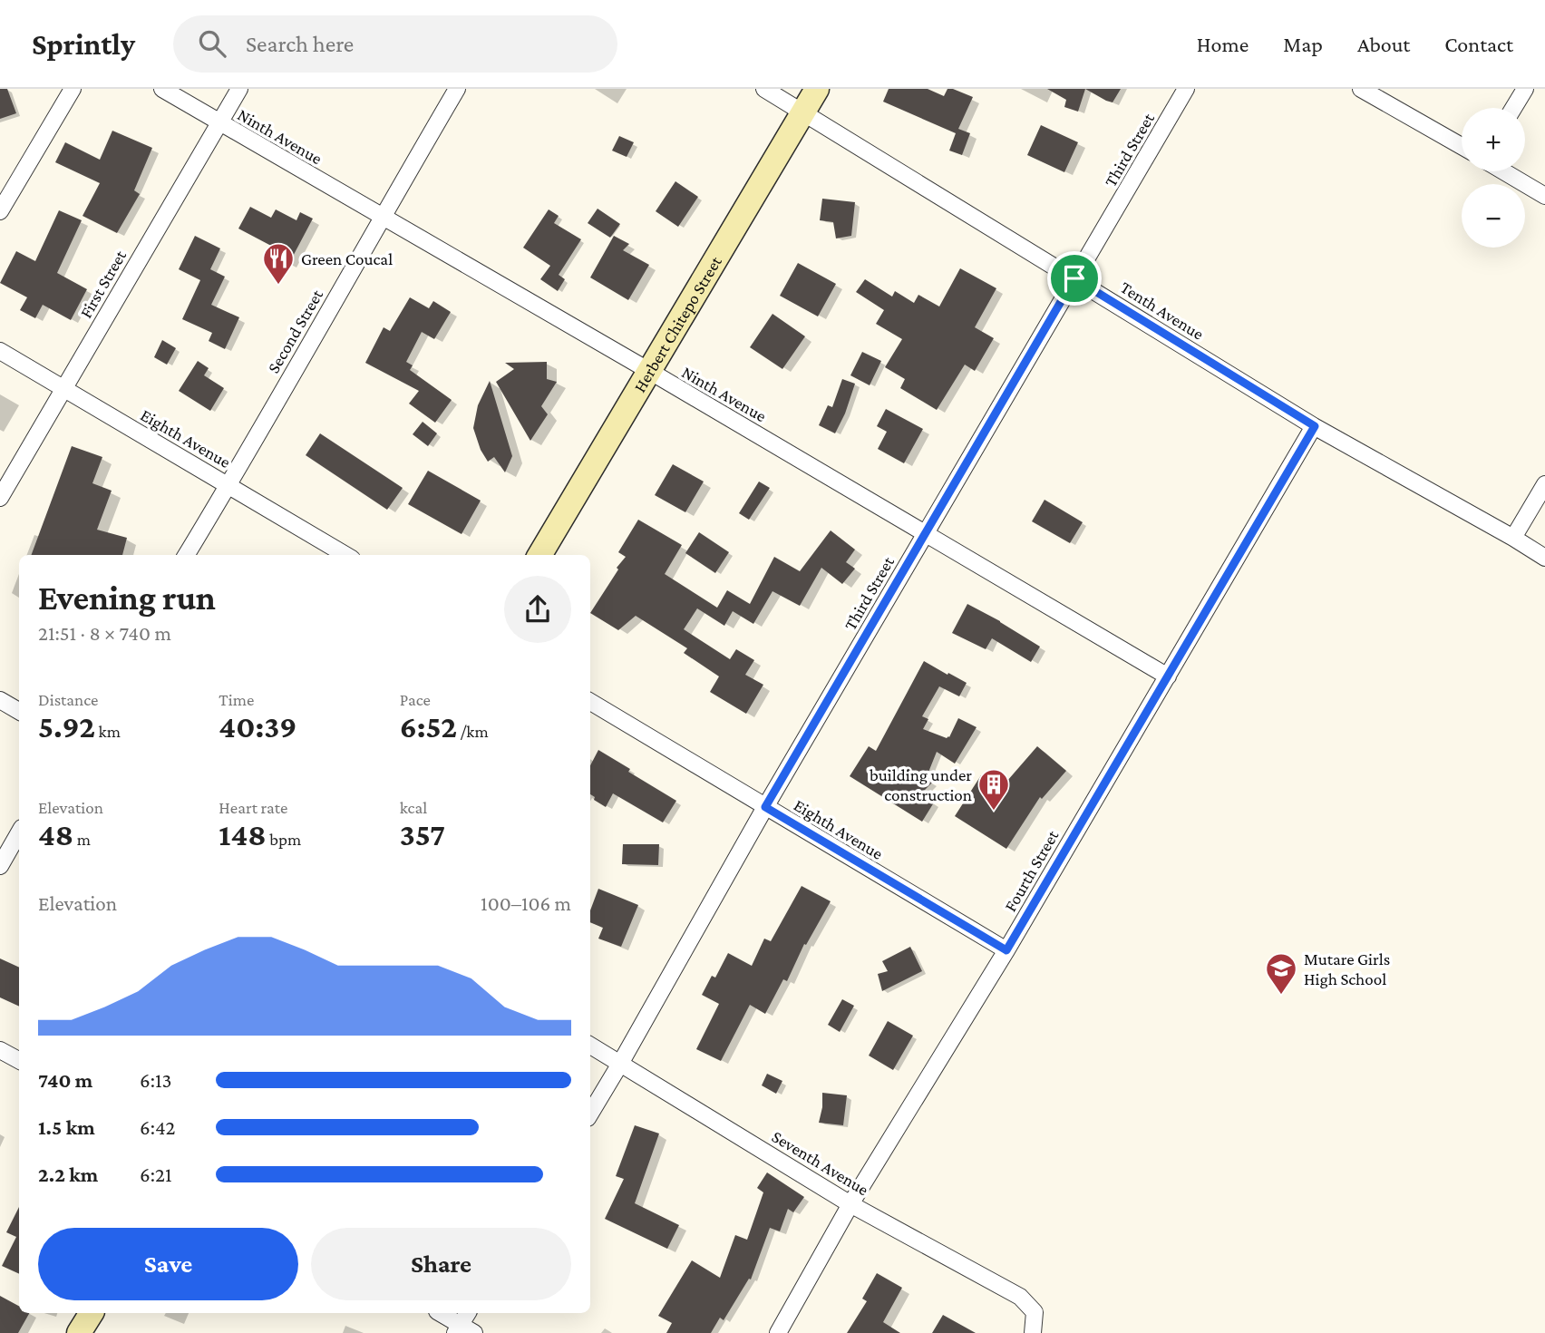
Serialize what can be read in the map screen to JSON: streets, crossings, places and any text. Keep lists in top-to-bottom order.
{
  "streets": {
    "main road": ["Herbert Chitepo Street"],
    "street": [
      "Ninth Avenue",
      "Third Street",
      "First Street",
      "Tenth Avenue",
      "Second Street",
      "Eighth Avenue",
      "Fourth Street",
      "Seventh Avenue"
    ]
  },
  "crossings": [
    ["Ninth Avenue", "Third Street"],
    ["Ninth Avenue", "First Street"],
    ["Ninth Avenue", "Herbert Chitepo Street"],
    ["Ninth Avenue", "Second Street"],
    ["Ninth Avenue", "Fourth Street"],
    ["Third Street", "Tenth Avenue"],
    ["Third Street", "Eighth Avenue"],
    ["Third Street", "Seventh Avenue"],
    ["First Street", "Eighth Avenue"],
    ["Tenth Avenue", "Herbert Chitepo Street"],
    ["Tenth Avenue", "Fourth Street"],
    ["Second Street", "Eighth Avenue"],
    ["Eighth Avenue", "Fourth Street"],
    ["Fourth Street", "Seventh Avenue"]
  ],
  "places": {
    "restaurant": ["Green Coucal"],
    "building": ["building under construction"],
    "school or university": ["Mutare Girls High School"]
  },
  "page": {
    "header": "Sprintly",
    "search": "Search here",
    "nav": [
      "Home",
      "Map",
      "About",
      "Contact"
    ],
    "map_buttons": ["+", "−"],
    "heading": ["Evening run", "21:51 · 8 × 740 m"],
    "stats": [
      ["Distance", "5.92 km"],
      ["Time", "40:39"],
      ["Pace", "6:52 /km"],
      ["Elevation", "48 m"],
      ["Heart rate", "148 bpm"],
      ["kcal", "357"]
    ],
    "chart": ["Elevation", "100–106 m"],
    "list": [
      {
        "name": "740 m",
        "note": "6:13"
      },
      {
        "name": "1.5 km",
        "note": "6:42"
      },
      {
        "name": "2.2 km",
        "note": "6:21"
      }
    ],
    "buttons": ["Save", "Share"]
  }
}
